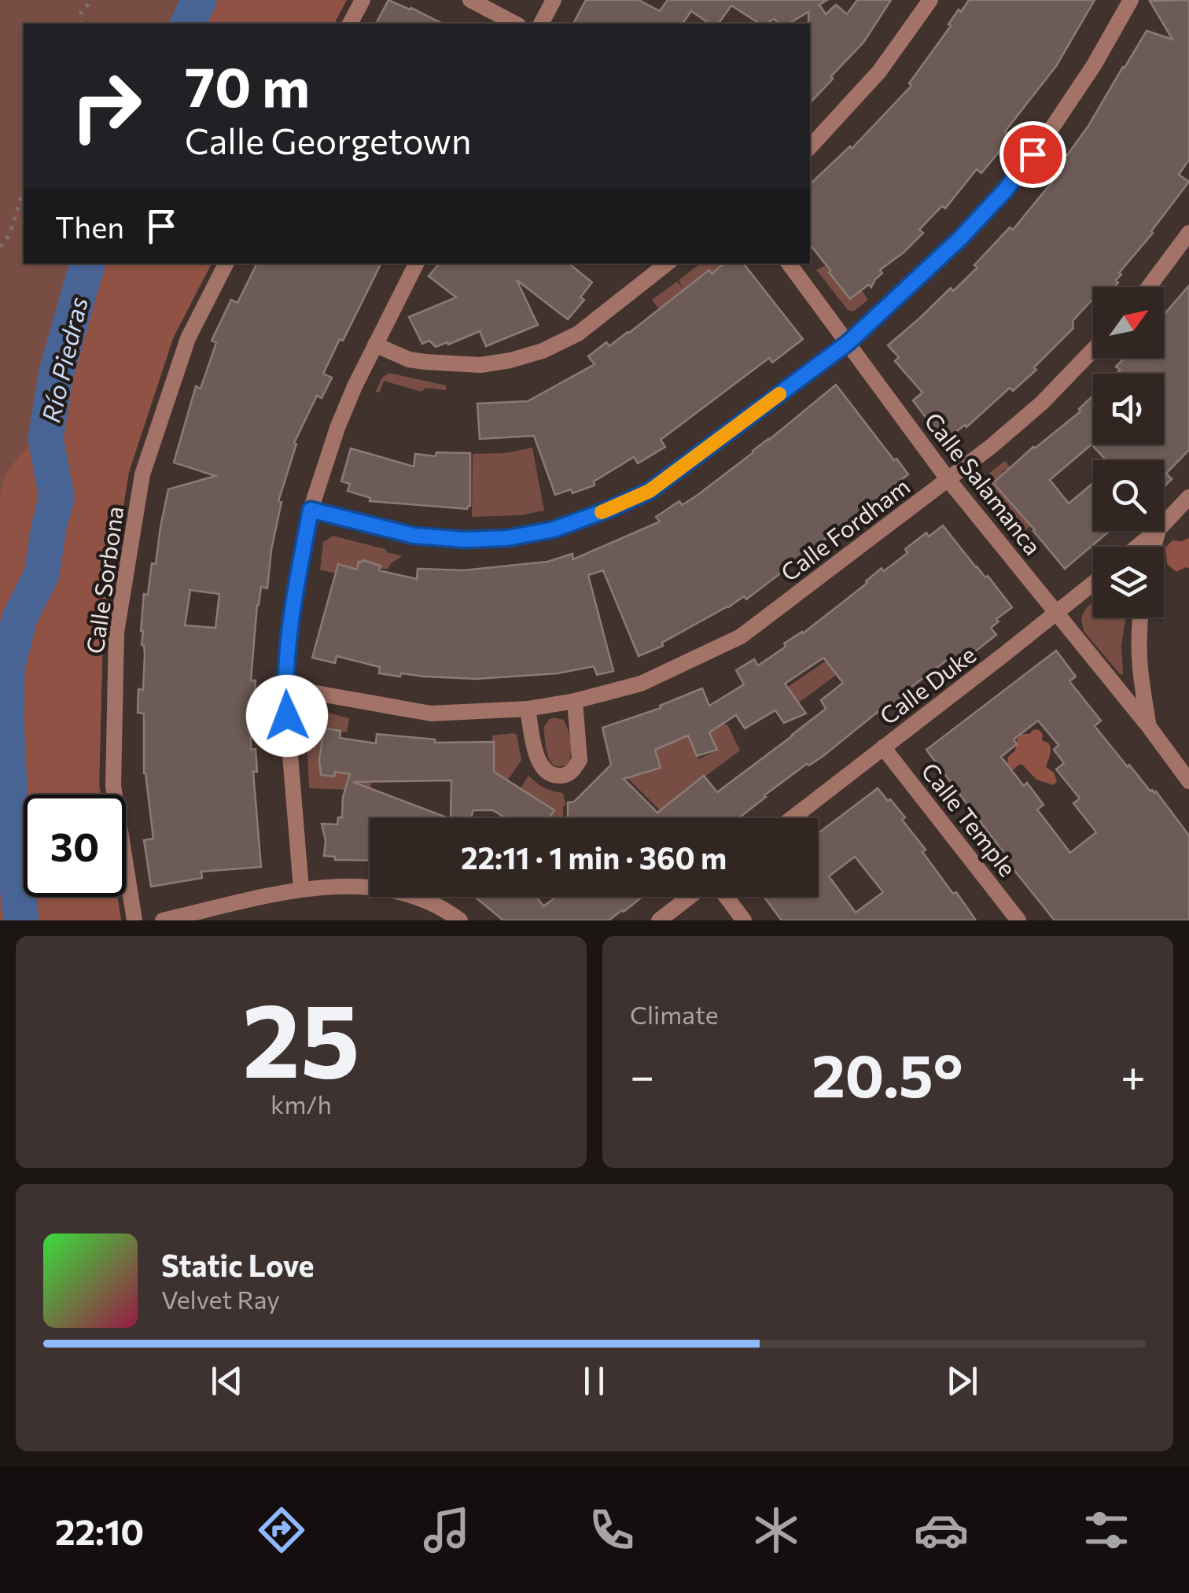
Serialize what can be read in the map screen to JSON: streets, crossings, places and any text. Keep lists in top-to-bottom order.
{
  "streets": {
    "street": [
      "Calle Salamanca",
      "Calle Fordham",
      "Calle Sorbona",
      "Calle Duke",
      "Calle Temple"
    ]
  },
  "crossings": [
    ["Calle Salamanca", "Calle Fordham"],
    ["Calle Salamanca", "Calle Duke"],
    ["Calle Duke", "Calle Temple"]
  ],
  "water": ["Río Piedras"],
  "north": "top right",
  "page": {
    "turn": ["70 m", "Calle Georgetown"],
    "then": "Then",
    "limit": "30",
    "trip": "22:11 · 1 min · 360 m",
    "tile": [
      ["25", "km/h"],
      "Climate"
    ],
    "heat": ["−", "20.5°", "+"],
    "song": ["Static Love", "Velvet Ray"],
    "tabs": "22:10"
  }
}
